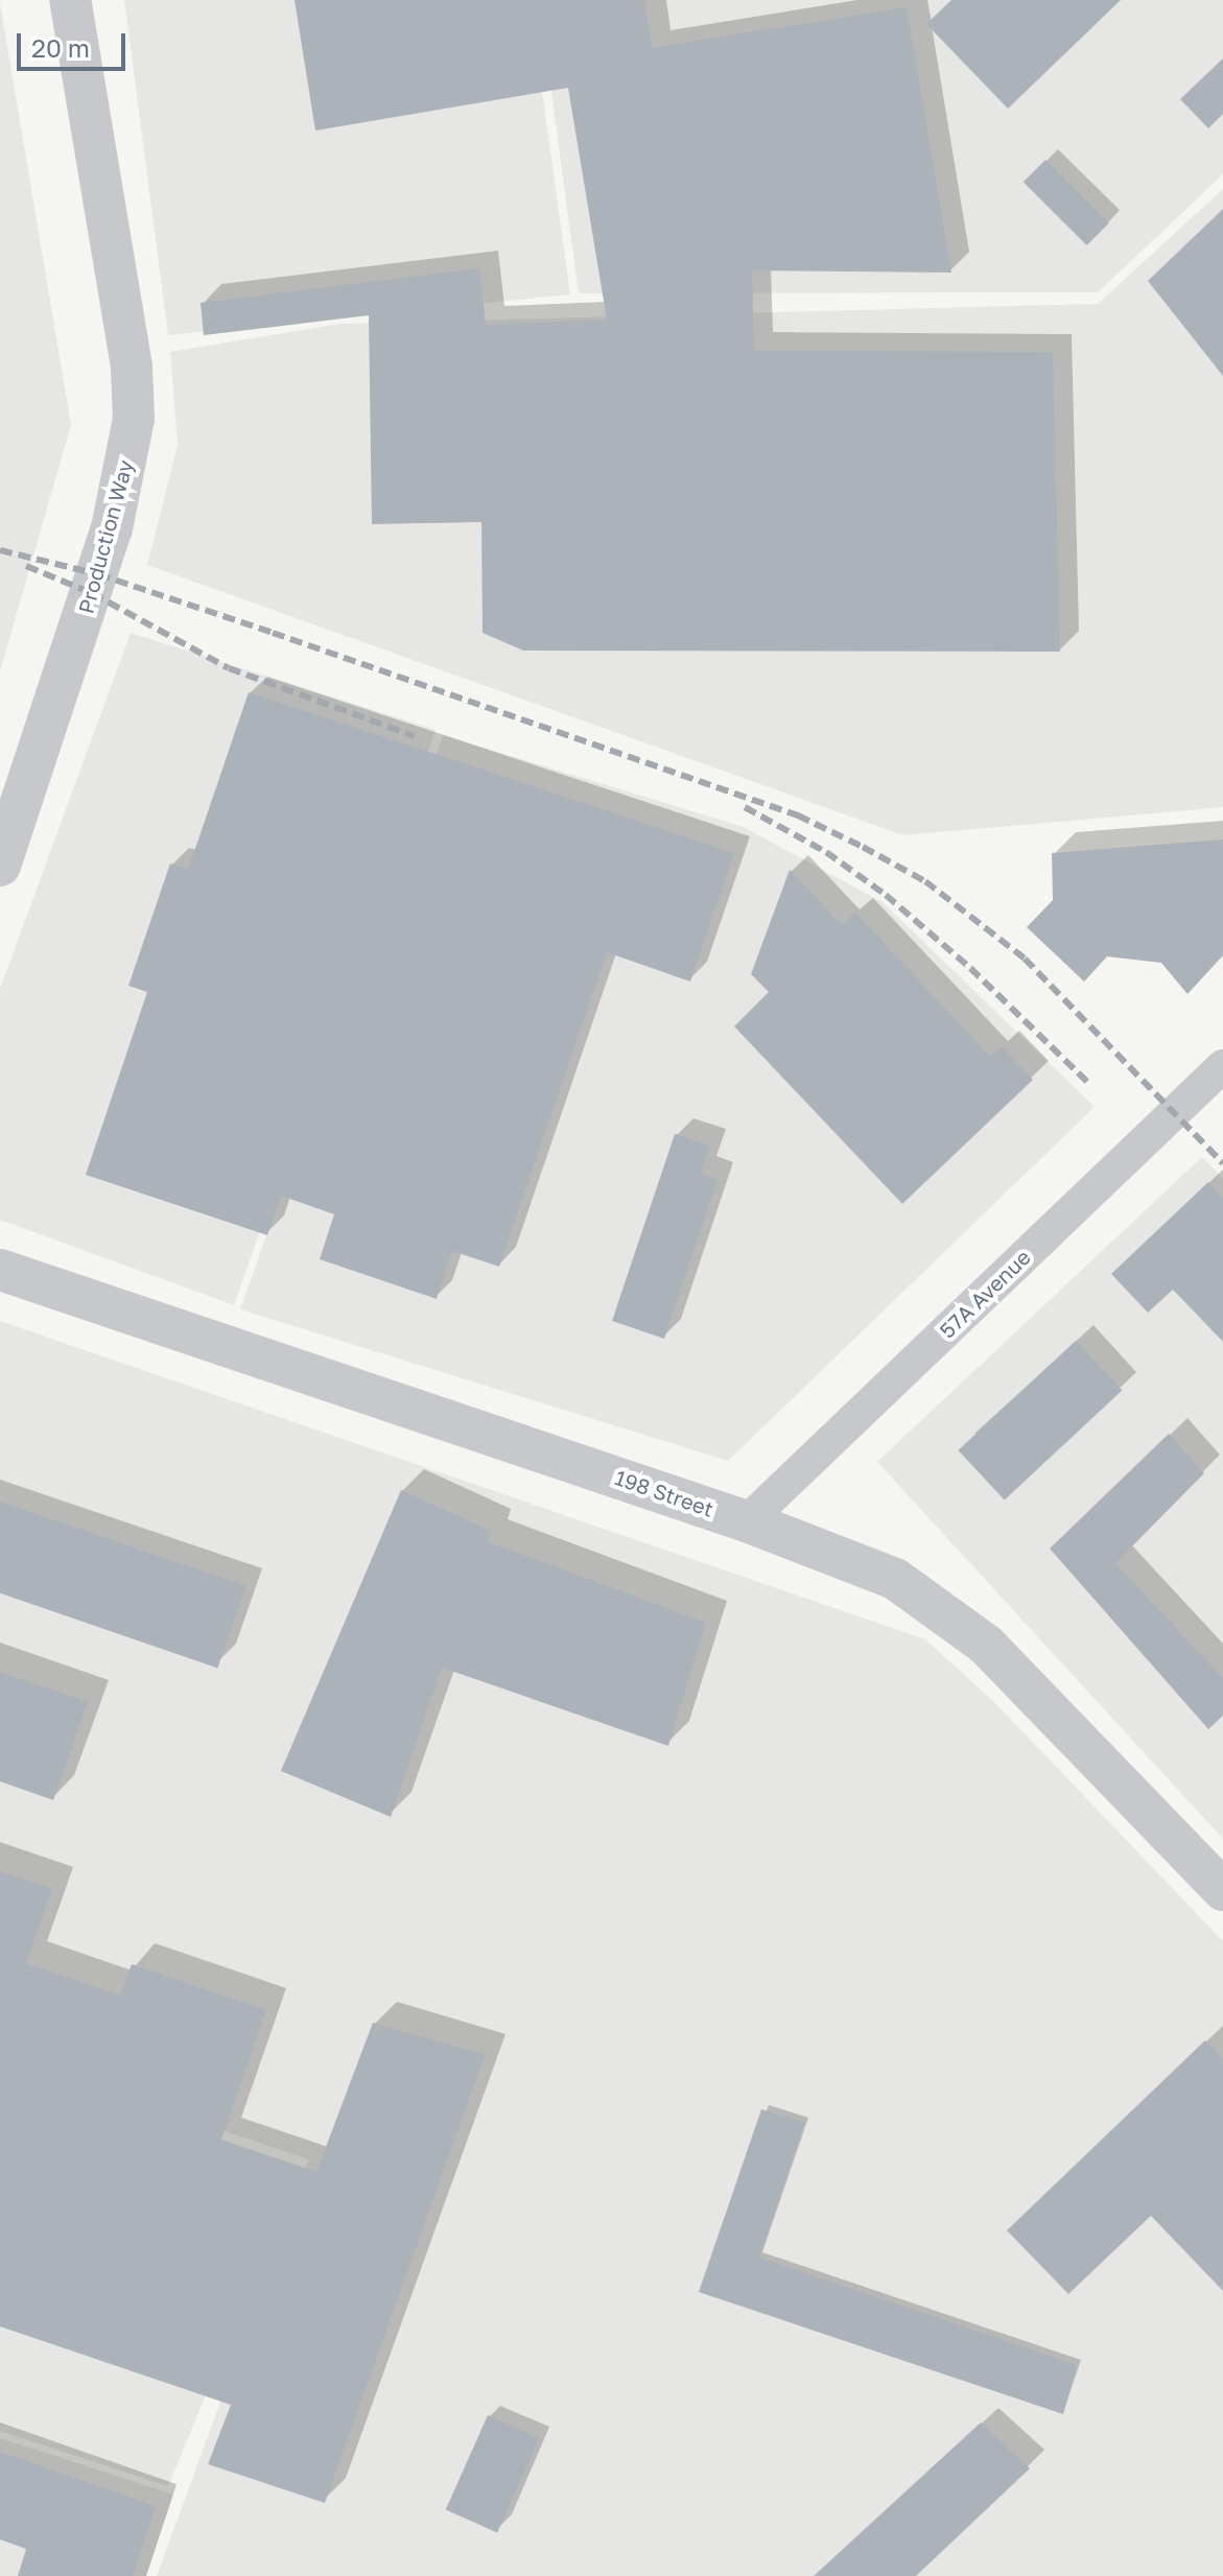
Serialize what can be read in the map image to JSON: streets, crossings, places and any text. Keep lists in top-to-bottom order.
{
  "streets": {
    "street": ["Production Way", "57A Avenue", "198 Street"]
  },
  "crossings": [
    ["57A Avenue", "198 Street"]
  ],
  "scale_bar": "20 m"
}
